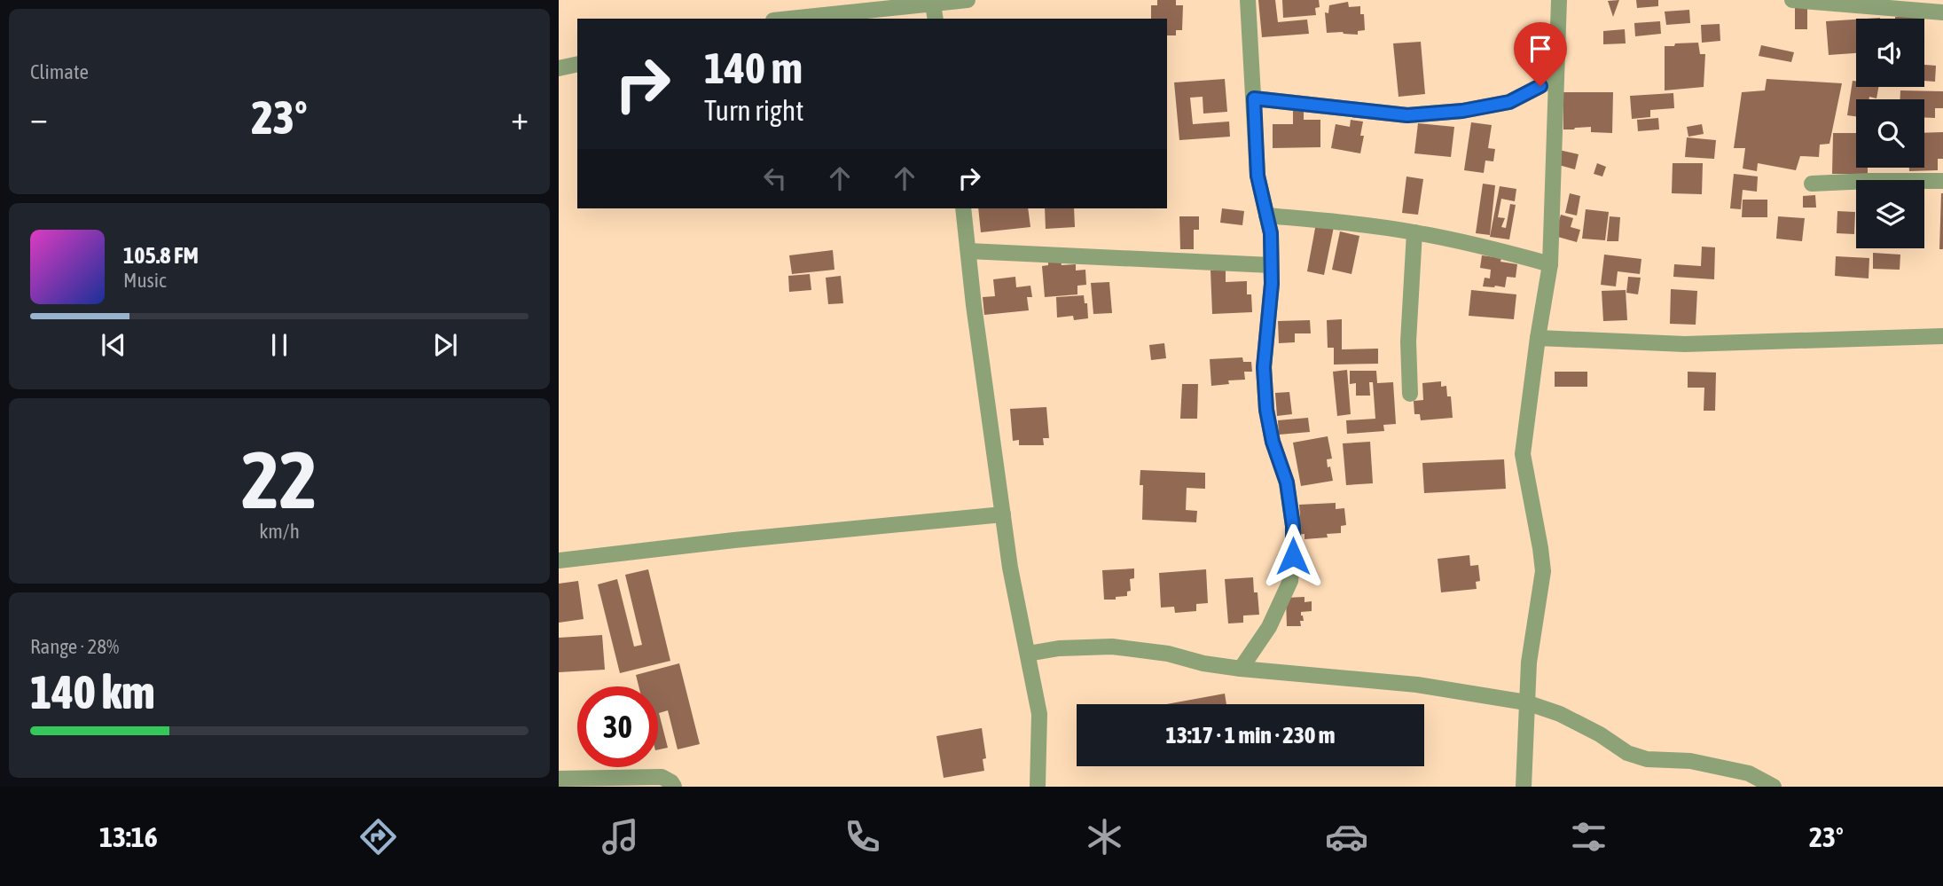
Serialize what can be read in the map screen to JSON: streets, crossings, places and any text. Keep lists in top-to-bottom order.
{
  "page": {
    "tile": [
      "Climate",
      ["22", "km/h"],
      ["Range · 28%", "140 km"]
    ],
    "turn": ["140 m", "Turn right"],
    "heat": ["−", "23°", "+"],
    "song": ["105.8 FM", "Music"],
    "limit": "30",
    "trip": "13:17 · 1 min · 230 m",
    "tabs": ["13:16", "23°"]
  }
}
